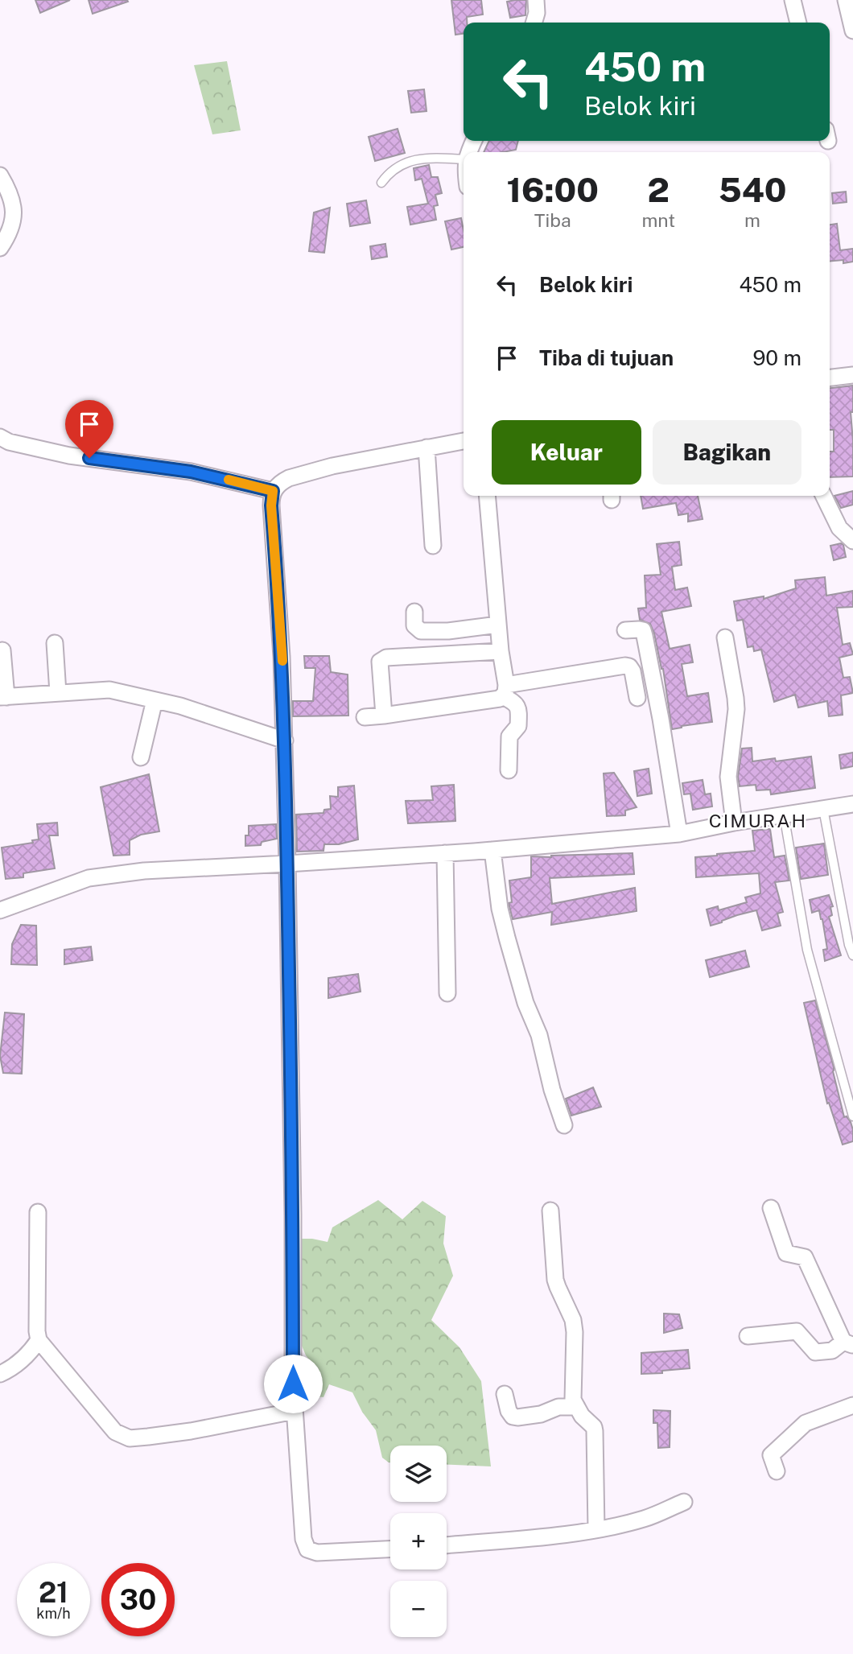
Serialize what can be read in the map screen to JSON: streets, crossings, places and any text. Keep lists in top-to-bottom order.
{
  "districts": ["CIMURAH"],
  "page": {
    "turn": ["450 m", "Belok kiri"],
    "eta": [
      "16:00",
      "Tiba",
      "2",
      "mnt",
      "540",
      "m"
    ],
    "list": [
      {
        "name": "Belok kiri",
        "value": "450 m"
      },
      {
        "name": "Tiba di tujuan",
        "value": "90 m"
      }
    ],
    "buttons": ["Keluar", "Bagikan"],
    "map_buttons": ["+", "−"],
    "speed": "21 km/h",
    "limit": "30"
  }
}
